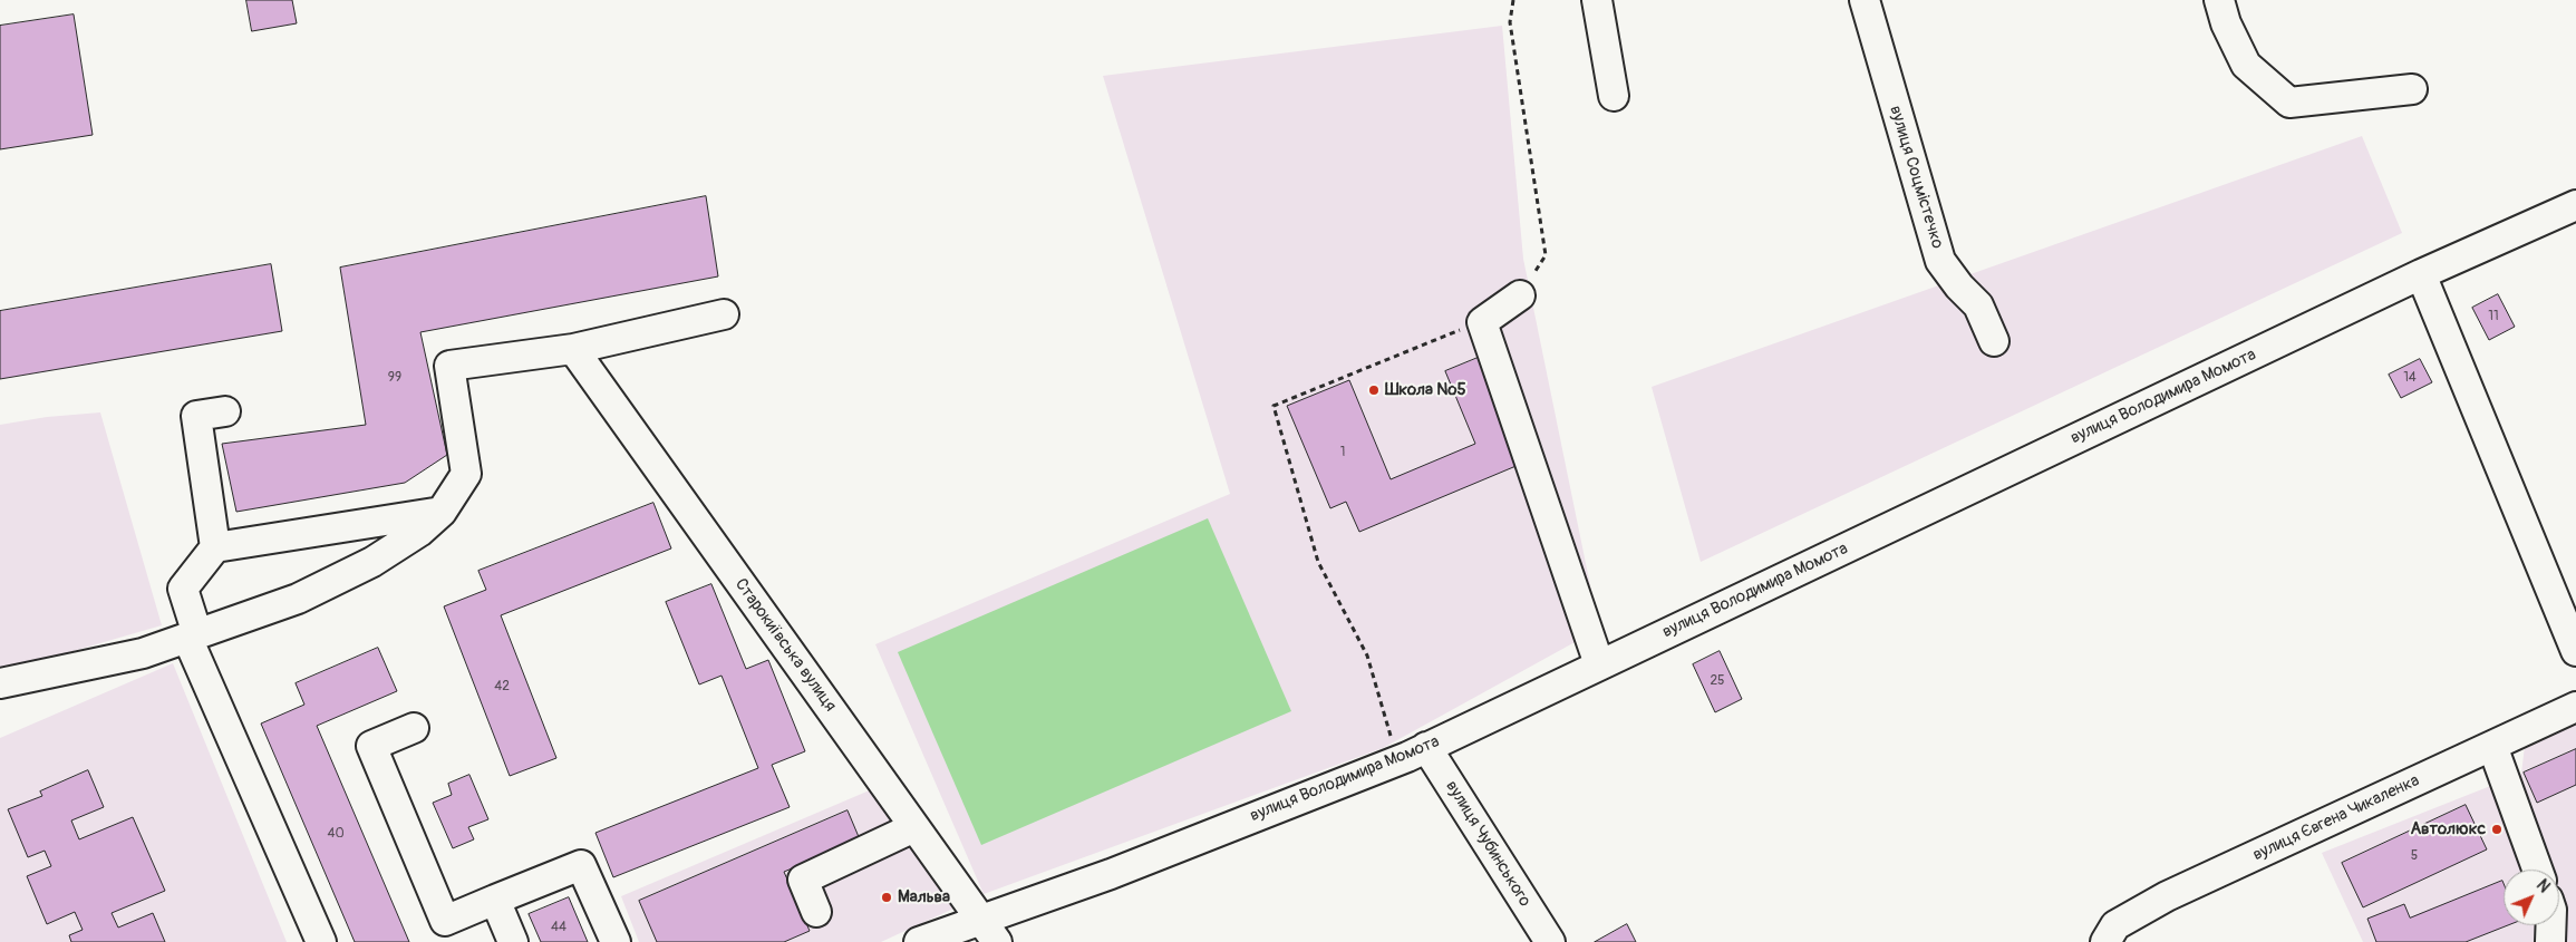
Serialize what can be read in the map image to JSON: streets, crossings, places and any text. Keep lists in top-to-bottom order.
{
  "streets": {
    "street": [
      "вулиця Соцмістечко",
      "вулиця Володимира Момота",
      "Старокиївська вулиця",
      "вулиця Євгена Чикаленка",
      "вулиця Чубинського"
    ]
  },
  "crossings": [
    ["вулиця Володимира Момота", "Старокиївська вулиця"],
    ["вулиця Володимира Момота", "вулиця Чубинського"]
  ],
  "places": ["Школа №5", "Автолюкс", "Мальва"],
  "house_numbers": [
    "11",
    "99",
    "14",
    "1",
    "25",
    "42",
    "40",
    "5",
    "44"
  ],
  "north": "top right"
}
